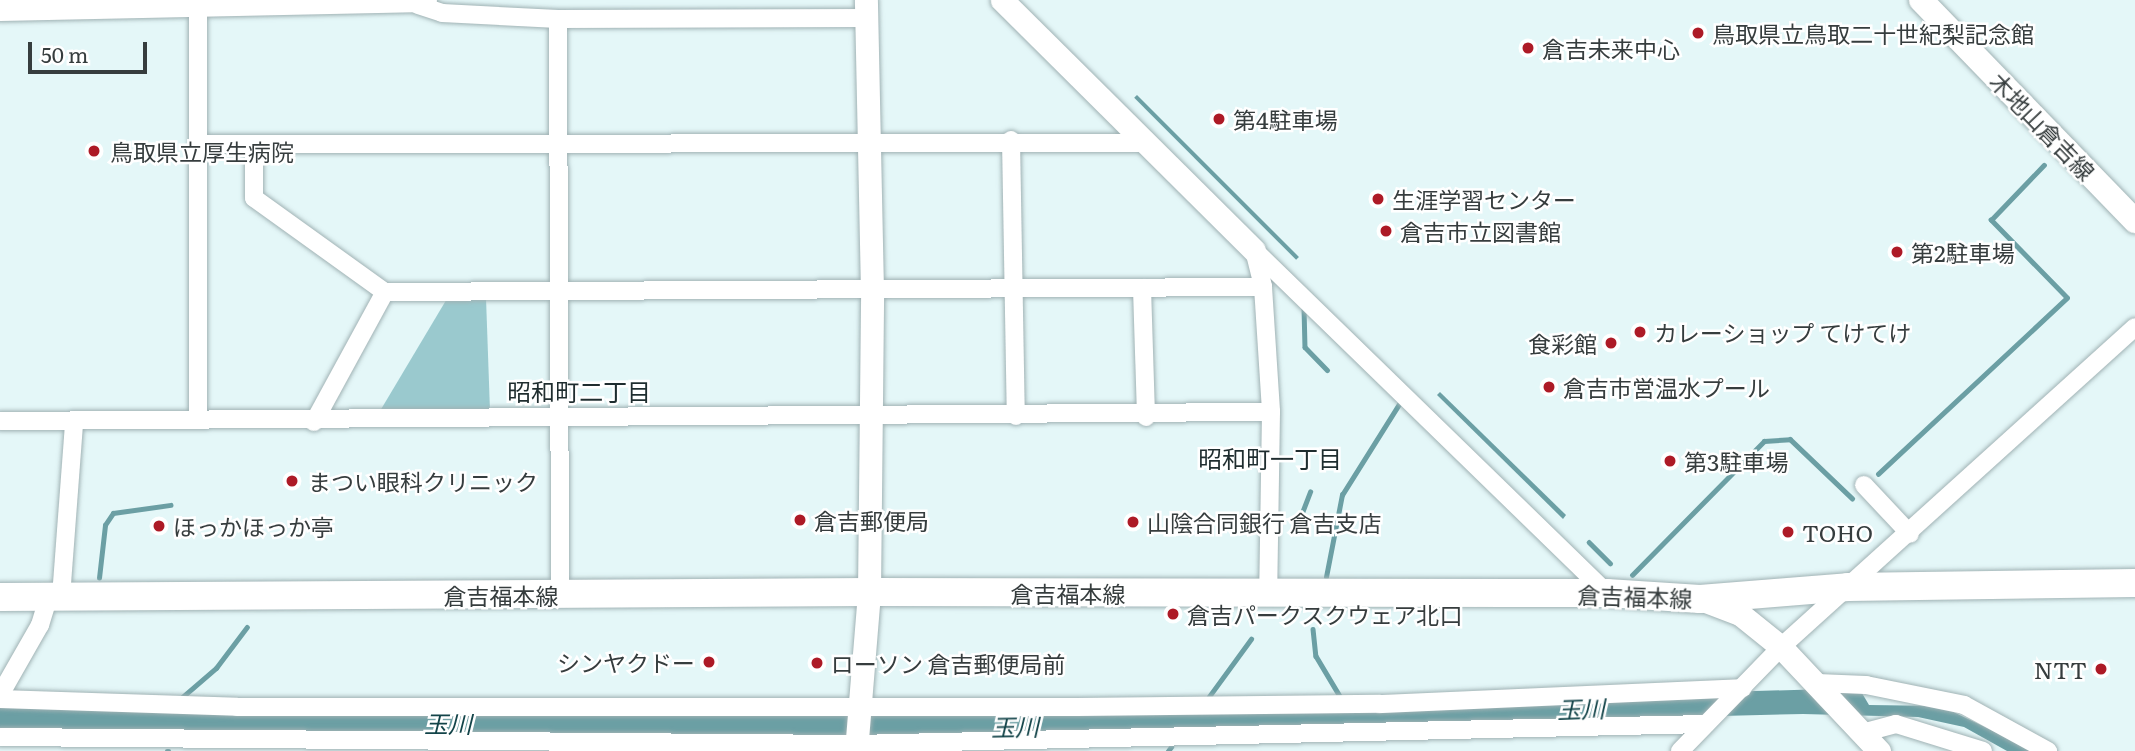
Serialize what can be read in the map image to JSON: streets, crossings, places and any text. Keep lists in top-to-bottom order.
{
  "streets": {
    "main road": ["木地山倉吉線", "倉吉福本線"]
  },
  "districts": ["昭和町二丁目", "昭和町一丁目"],
  "water": ["玉川"],
  "places": [
    "鳥取県立鳥取二十世紀梨記念館",
    "倉吉未来中心",
    "第4駐車場",
    "鳥取県立厚生病院",
    "生涯学習センター",
    "倉吉市立図書館",
    "第2駐車場",
    "カレーショップ てけてけ",
    "食彩館",
    "倉吉市営温水プール",
    "第3駐車場",
    "まつい眼科クリニック",
    "倉吉郵便局",
    "山陰合同銀行 倉吉支店",
    "ほっかほっか亭",
    "TOHO",
    "倉吉パークスクウェア北口",
    "シンヤクドー",
    "ローソン 倉吉郵便局前",
    "NTT"
  ],
  "scale_bar": "50 m"
}
